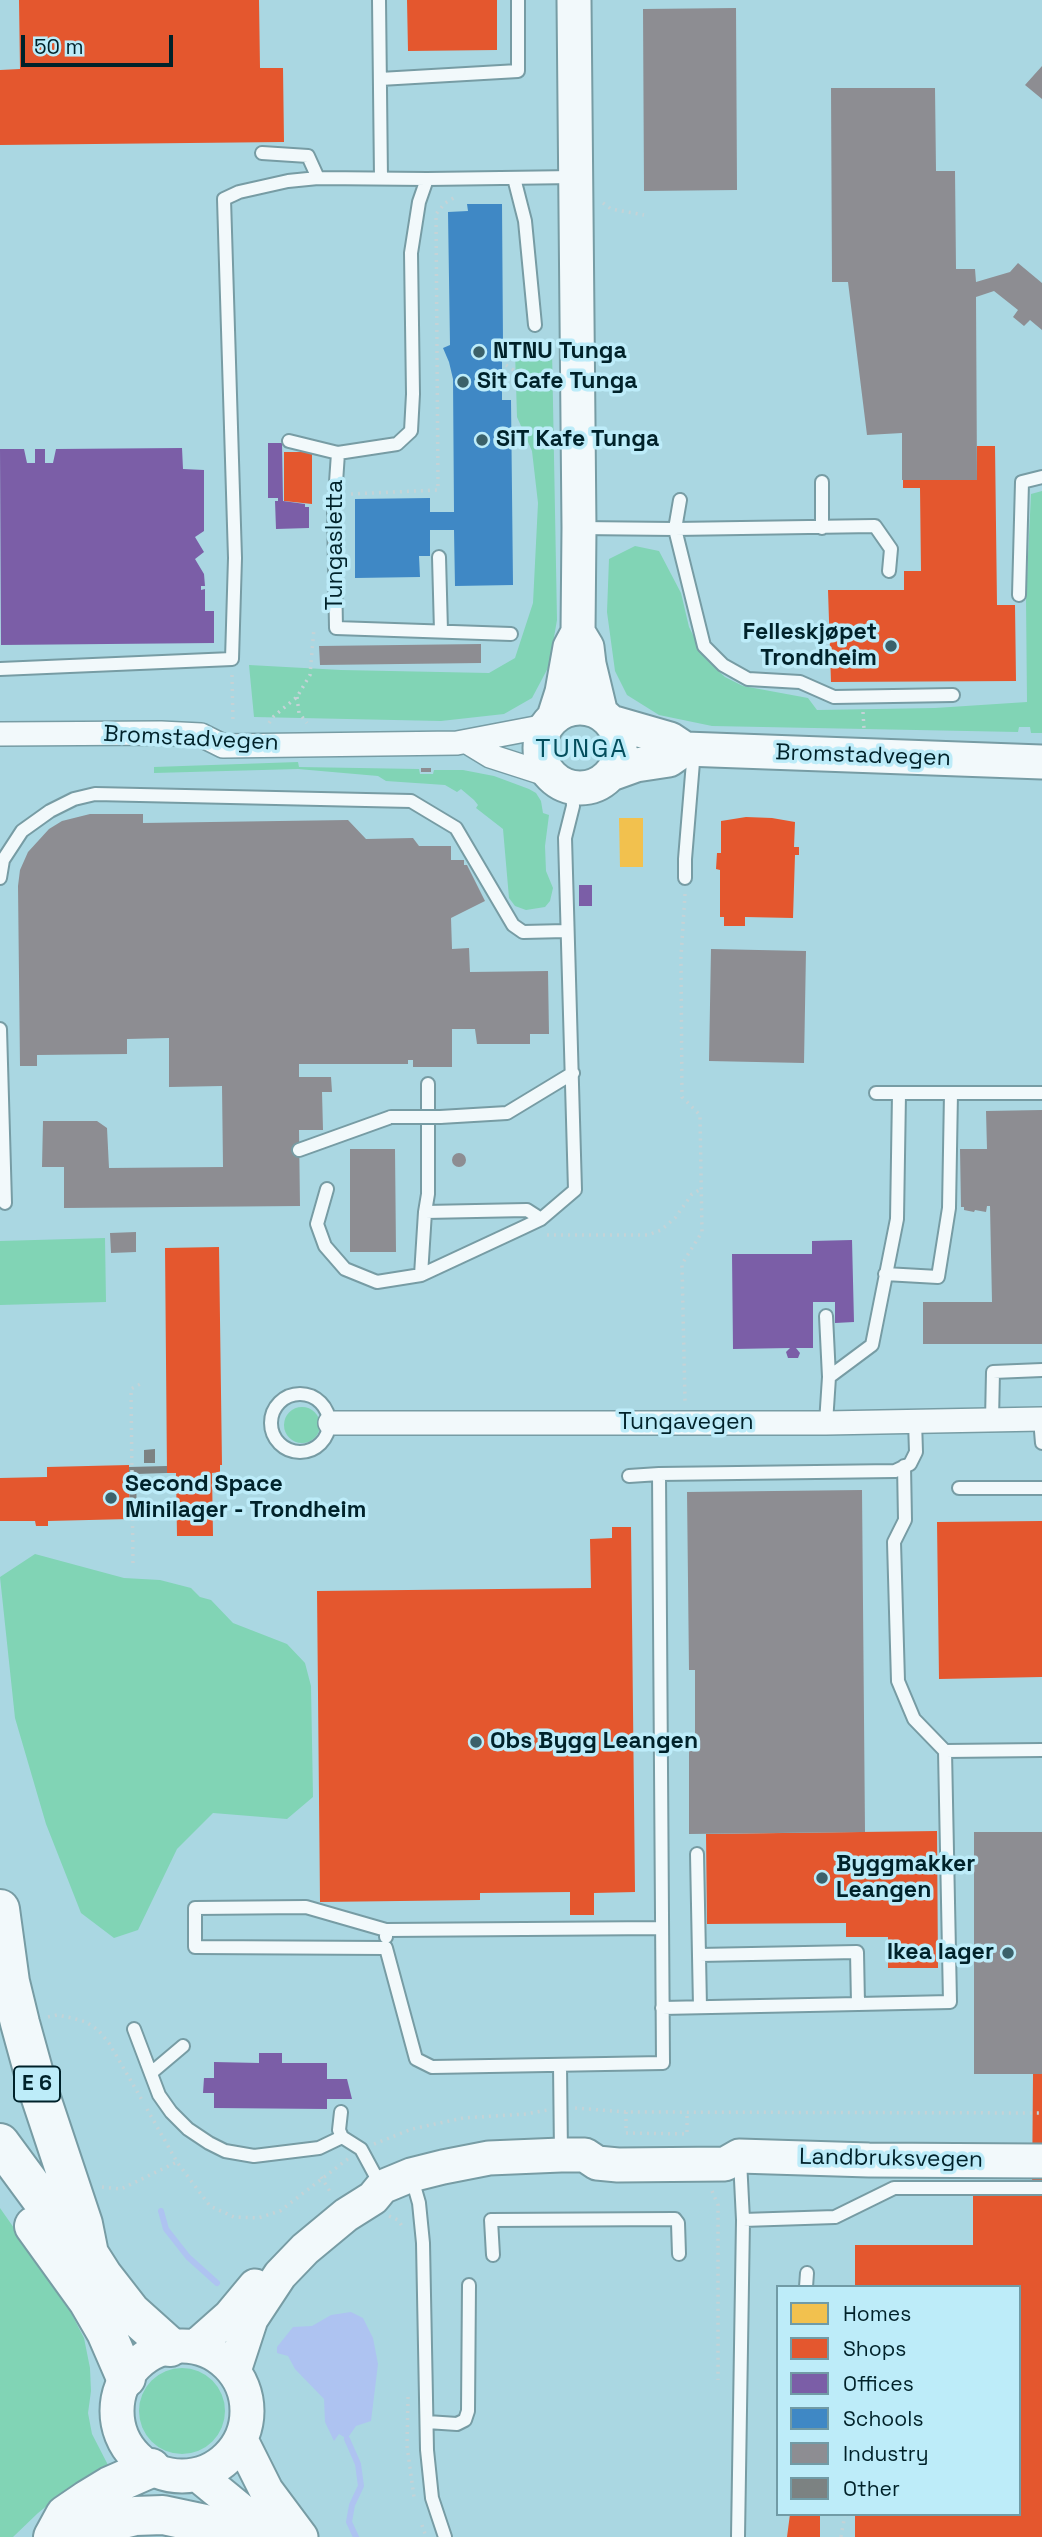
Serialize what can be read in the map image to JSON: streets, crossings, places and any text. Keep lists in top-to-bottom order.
{
  "streets": {
    "highway": ["E 6"],
    "street": ["Bromstadvegen", "Tungavegen", "Landbruksvegen"],
    "lane": ["Tungasletta"]
  },
  "crossings": [
    ["E 6", "Landbruksvegen"]
  ],
  "districts": ["TUNGA"],
  "places": [
    "NTNU Tunga",
    "Sit Cafe Tunga",
    "SiT Kafe Tunga",
    "Felleskjøpet Trondheim",
    "Second Space Minilager - Trondheim",
    "Obs Bygg Leangen",
    "Byggmakker Leangen",
    "Ikea lager"
  ],
  "legend": [
    "Homes",
    "Shops",
    "Offices",
    "Schools",
    "Industry",
    "Other"
  ],
  "scale_bar": "50 m"
}
